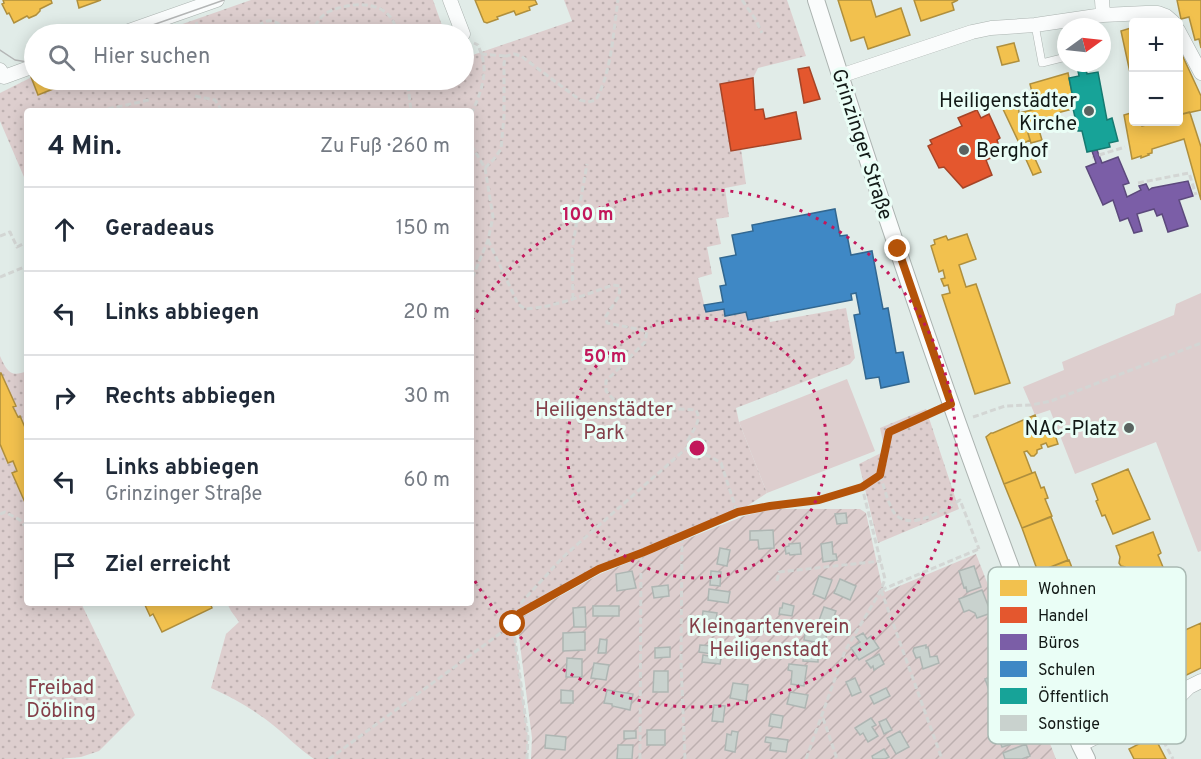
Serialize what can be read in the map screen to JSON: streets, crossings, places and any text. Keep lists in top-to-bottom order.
{
  "streets": {
    "street": ["Grinzinger Straße"]
  },
  "parks": ["Heiligenstädter Park", "Kleingartenverein Heiligenstadt", "Freibad Döbling"],
  "places": ["Heiligenstädter Kirche", "Berghof", "NAC-Platz"],
  "legend": [
    "Wohnen",
    "Handel",
    "Büros",
    "Schulen",
    "Öffentlich",
    "Sonstige"
  ],
  "north": "right",
  "page": {
    "map_buttons": ["+", "−"],
    "search": "Hier suchen",
    "heading": ["4 Min.", "Zu Fuß · 260 m"],
    "list": [
      ["Geradeaus", "150 m"],
      ["Links abbiegen", "20 m"],
      ["Rechts abbiegen", "30 m"],
      ["Links abbiegen", "Grinzinger Straße", "60 m"],
      "Ziel erreicht"
    ]
  },
  "rings": ["100 m", "50 m"]
}
